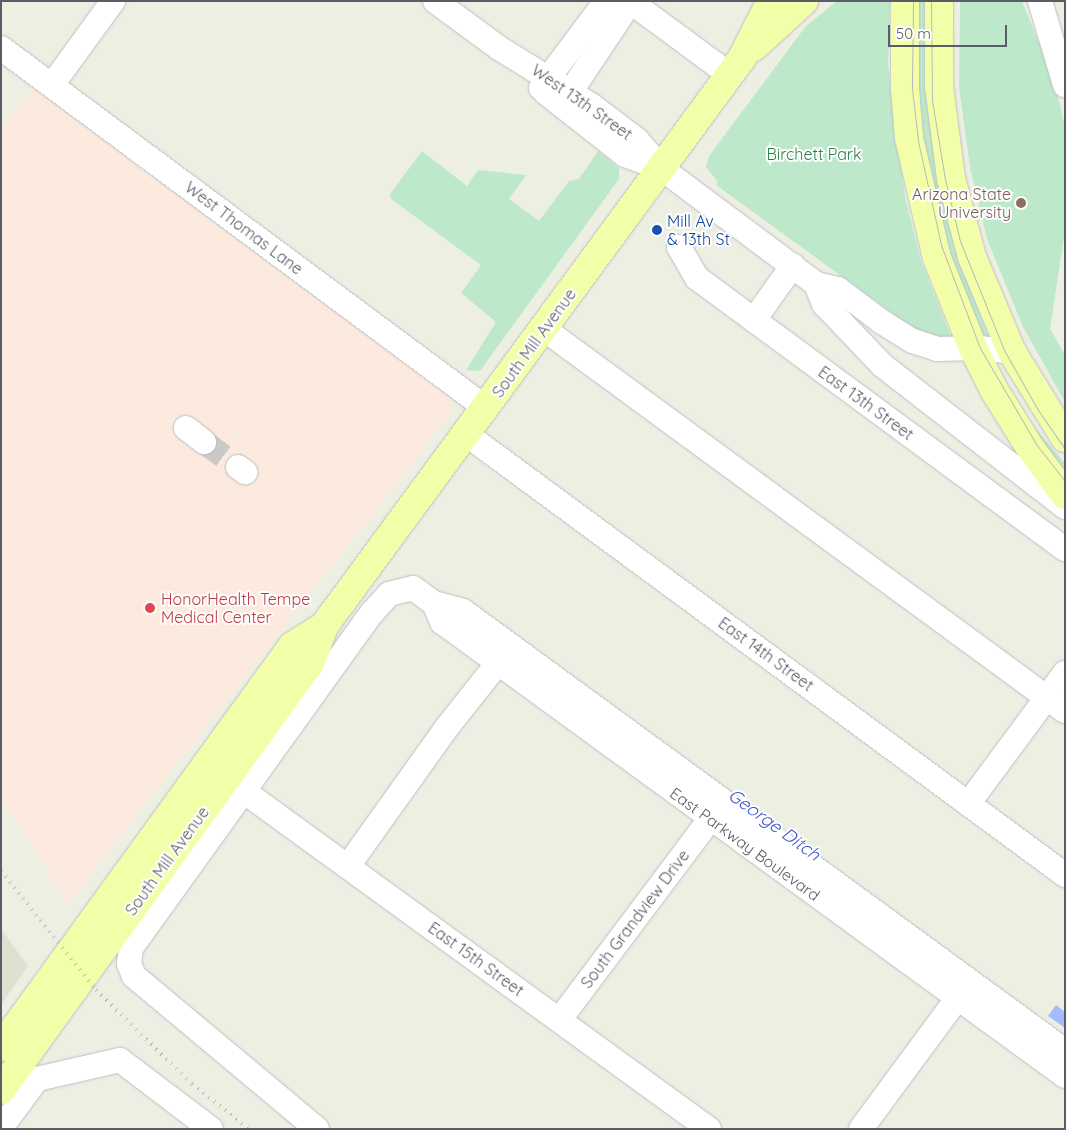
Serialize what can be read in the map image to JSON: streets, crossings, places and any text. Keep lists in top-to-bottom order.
{
  "streets": {
    "main road": ["South Mill Avenue"],
    "street": [
      "West 13th Street",
      "West Thomas Lane",
      "East 13th Street",
      "East 14th Street",
      "East Parkway Boulevard",
      "South Grandview Drive",
      "East 15th Street"
    ]
  },
  "crossings": [
    ["West 13th Street", "South Mill Avenue"],
    ["West Thomas Lane", "South Mill Avenue"],
    ["South Mill Avenue", "East 14th Street"],
    ["South Mill Avenue", "East Parkway Boulevard"],
    ["South Mill Avenue", "East 15th Street"],
    ["East Parkway Boulevard", "South Grandview Drive"],
    ["South Grandview Drive", "East 15th Street"]
  ],
  "water": ["George Ditch"],
  "parks": ["Birchett Park"],
  "places": ["Arizona State University", "Mill Av & 13th St", "HonorHealth Tempe Medical Center"],
  "scale_bar": "50 m"
}
